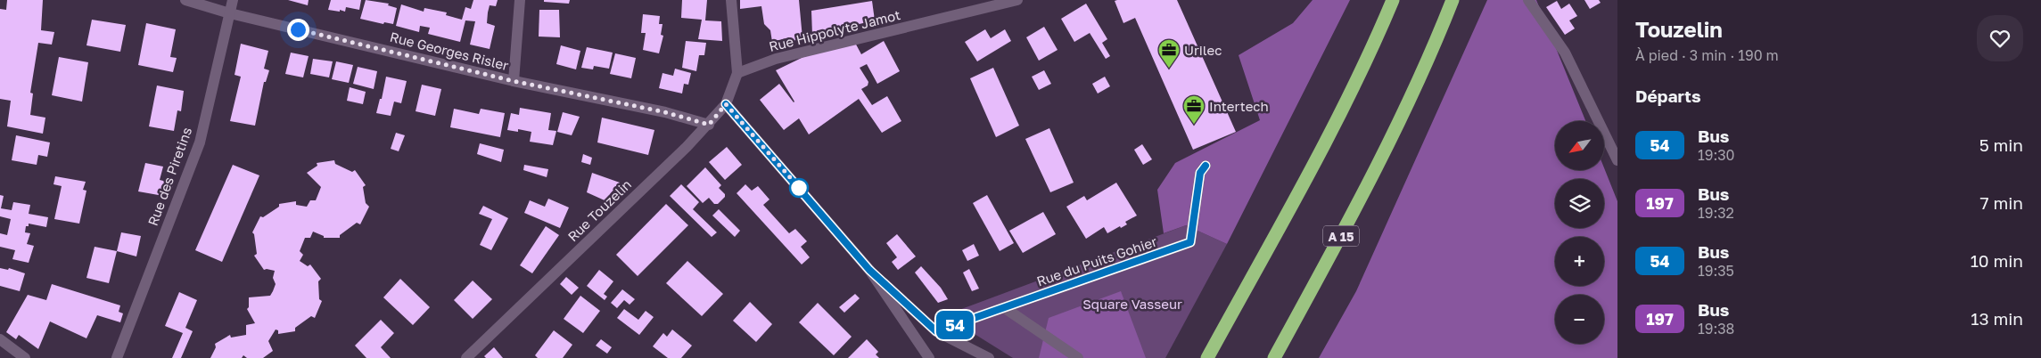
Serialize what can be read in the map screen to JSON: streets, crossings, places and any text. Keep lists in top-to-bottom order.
{
  "streets": {
    "highway": ["A 15"],
    "street": [
      "Rue Hippolyte Jamot",
      "Rue Georges Risler",
      "Rue des Piretins",
      "Rue Touzelin",
      "Rue du Puits Gohier"
    ]
  },
  "crossings": [
    ["Rue Hippolyte Jamot", "Rue Touzelin"],
    ["Rue Georges Risler", "Rue des Piretins"],
    ["Rue Georges Risler", "Rue Touzelin"]
  ],
  "parks": ["Square Vasseur"],
  "places": {
    "office": ["Urilec", "Intertech"]
  },
  "lines": ["bus line 54"],
  "north": "bottom left",
  "page": {
    "on_map": "54",
    "heading": [
      ["Touzelin", "À pied · 3 min · 190 m"],
      "Départs"
    ],
    "list": [
      {
        "mark": "54",
        "name": "Bus",
        "note": "19:30",
        "value": "5 min"
      },
      {
        "mark": "197",
        "name": "Bus",
        "note": "19:32",
        "value": "7 min"
      },
      {
        "mark": "54",
        "name": "Bus",
        "note": "19:35",
        "value": "10 min"
      },
      {
        "mark": "197",
        "name": "Bus",
        "note": "19:38",
        "value": "13 min"
      }
    ],
    "map_buttons": ["+", "−"]
  }
}
